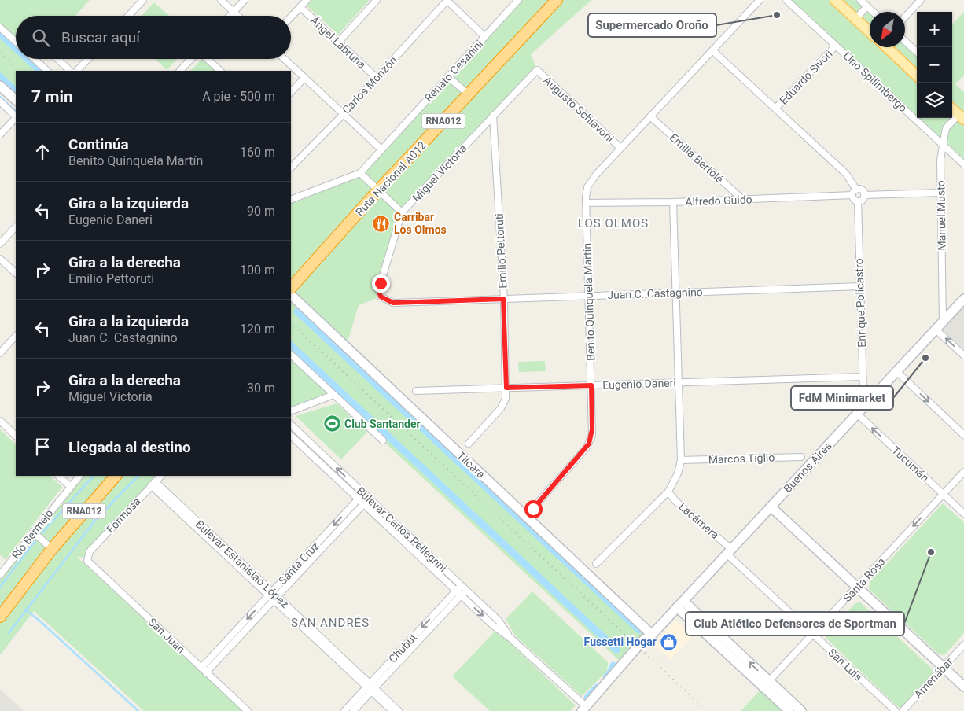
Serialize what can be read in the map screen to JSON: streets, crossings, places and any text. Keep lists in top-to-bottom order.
{
  "streets": {
    "highway": ["RNA012", "Ruta Nacional A012"],
    "main road": ["Tilcara", "Buenos Aires"],
    "street": [
      "Ángel Labruna",
      "Renato Cesanini",
      "Eduardo Sívori",
      "Lino Spilimbergo",
      "Carlos Monzón",
      "Augusto Schiavoni",
      "Emilia Bertolé",
      "Miguel Victoria",
      "Alfredo Guido",
      "Manuel Musto",
      "Emilio Pettoruti",
      "Juan C. Castagnino",
      "Benito Quinquela Martín",
      "Enrique Policastro",
      "Eugenio Daneri",
      "Marcos Tiglio",
      "Tucumán",
      "Formosa",
      "Lacámera",
      "Bulevar Carlos Pellegrini",
      "Río Bermejo",
      "Santa Cruz",
      "Bulevar Estanislao López",
      "Santa Rosa",
      "San Juan",
      "Chubut",
      "San Luis",
      "Amenábar"
    ]
  },
  "crossings": [
    ["Ángel Labruna", "Carlos Monzón"],
    ["Eduardo Sívori", "Lino Spilimbergo"],
    ["Lino Spilimbergo", "Manuel Musto"],
    ["Augusto Schiavoni", "Miguel Victoria"],
    ["Augusto Schiavoni", "Benito Quinquela Martín"],
    ["Emilia Bertolé", "Alfredo Guido"],
    ["Emilia Bertolé", "Benito Quinquela Martín"],
    ["Miguel Victoria", "Emilio Pettoruti"],
    ["Miguel Victoria", "Juan C. Castagnino"],
    ["Alfredo Guido", "Benito Quinquela Martín"],
    ["Alfredo Guido", "Enrique Policastro"],
    ["Manuel Musto", "Buenos Aires"],
    ["Emilio Pettoruti", "Juan C. Castagnino"],
    ["Emilio Pettoruti", "Eugenio Daneri"],
    ["Juan C. Castagnino", "Benito Quinquela Martín"],
    ["Juan C. Castagnino", "Enrique Policastro"],
    ["Benito Quinquela Martín", "Eugenio Daneri"],
    ["Enrique Policastro", "Eugenio Daneri"],
    ["Enrique Policastro", "Buenos Aires"],
    ["Tucumán", "Buenos Aires"],
    ["Tucumán", "Santa Rosa"],
    ["Tilcara", "Buenos Aires"],
    ["Buenos Aires", "Lacámera"],
    ["Buenos Aires", "Bulevar Carlos Pellegrini"],
    ["Buenos Aires", "San Luis"],
    ["Formosa", "Bulevar Estanislao López"],
    ["Formosa", "San Juan"],
    ["Lacámera", "San Luis"],
    ["Bulevar Carlos Pellegrini", "Santa Cruz"],
    ["Bulevar Carlos Pellegrini", "Chubut"],
    ["Santa Cruz", "Bulevar Estanislao López"],
    ["Santa Cruz", "San Juan"],
    ["Bulevar Estanislao López", "Chubut"],
    ["Santa Rosa", "San Luis"]
  ],
  "one_way": ["Tucumán", "Santa Rosa"],
  "districts": ["LOS OLMOS", "SAN ANDRÉS"],
  "places": {
    "other": ["Supermercado Oroño", "FdM Minimarket", "Club Atlético Defensores de Sportman"],
    "restaurant": ["Carribar Los Olmos"],
    "sports": ["Club Santander"],
    "shop": ["Fussetti Hogar"]
  },
  "north": "bottom left",
  "page": {
    "map_buttons": ["+", "−"],
    "search": "Buscar aquí",
    "heading": ["7 min", "A pie · 500 m"],
    "list": [
      ["Continúa", "Benito Quinquela Martín", "160 m"],
      ["Gira a la izquierda", "Eugenio Daneri", "90 m"],
      ["Gira a la derecha", "Emilio Pettoruti", "100 m"],
      ["Gira a la izquierda", "Juan C. Castagnino", "120 m"],
      ["Gira a la derecha", "Miguel Victoria", "30 m"],
      "Llegada al destino"
    ]
  }
}
